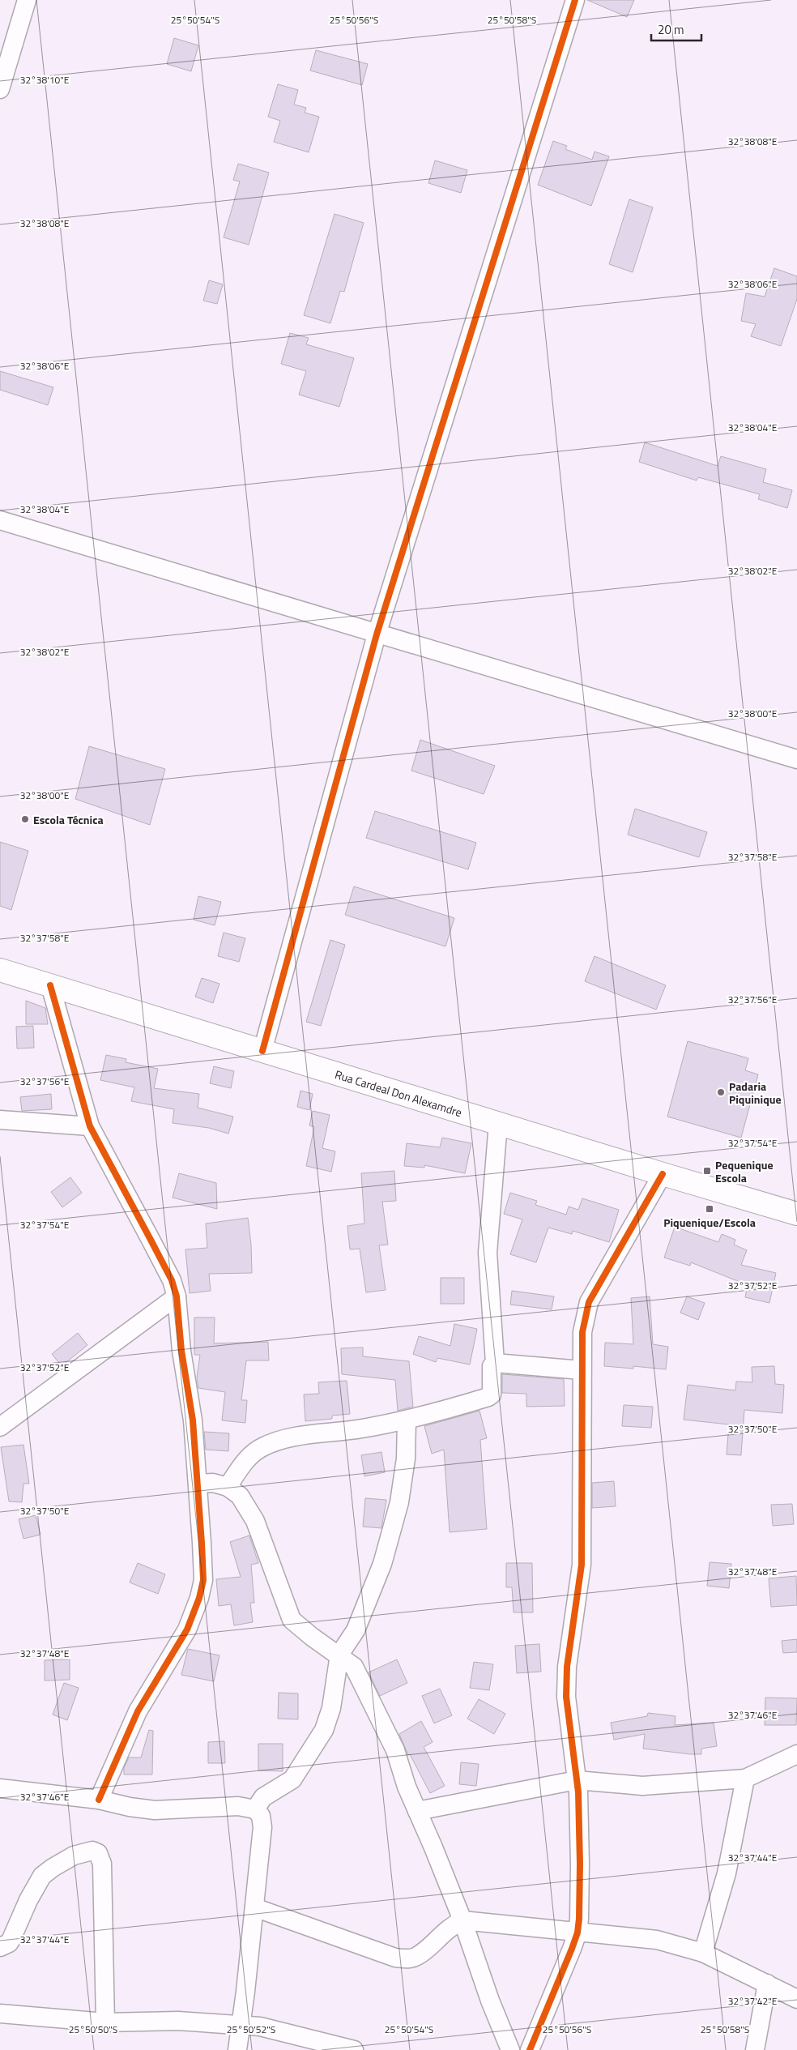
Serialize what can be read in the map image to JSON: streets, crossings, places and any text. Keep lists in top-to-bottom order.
{
  "streets": {
    "main road": ["Rua Cardeal Don Alexamdre"]
  },
  "places": {
    "other": ["Escola Técnica", "Padaria Piquinique"],
    "transit": ["Pequenique Escola", "Piquenique/Escola"]
  },
  "scale_bar": "20 m",
  "coordinates": [
    "25°50'54\"S",
    "25°50'56\"S",
    "25°50'58\"S",
    "32°38'10\"E",
    "32°38'08\"E",
    "32°38'06\"E",
    "32°38'04\"E",
    "32°38'02\"E",
    "32°38'00\"E",
    "32°37'58\"E",
    "32°37'56\"E",
    "32°37'54\"E",
    "32°37'52\"E",
    "32°37'50\"E",
    "32°37'48\"E",
    "32°37'46\"E",
    "32°37'44\"E",
    "32°37'42\"E",
    "25°50'50\"S",
    "25°50'52\"S"
  ]
}
